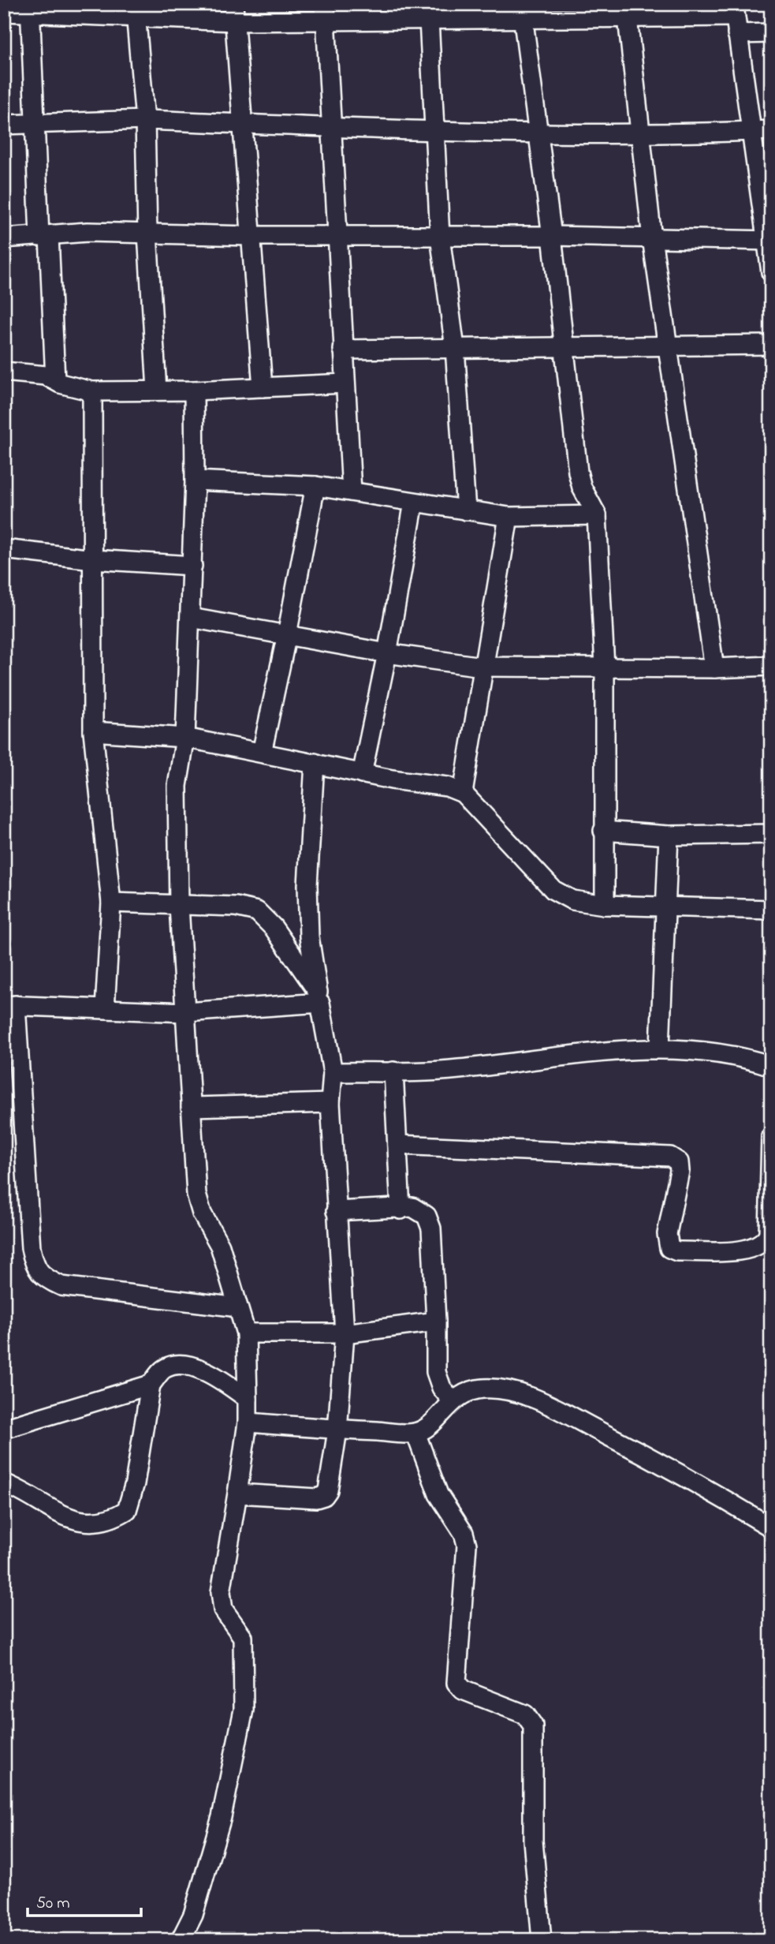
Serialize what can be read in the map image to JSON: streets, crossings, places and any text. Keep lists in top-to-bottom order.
{
  "scale_bar": "50 m"
}
